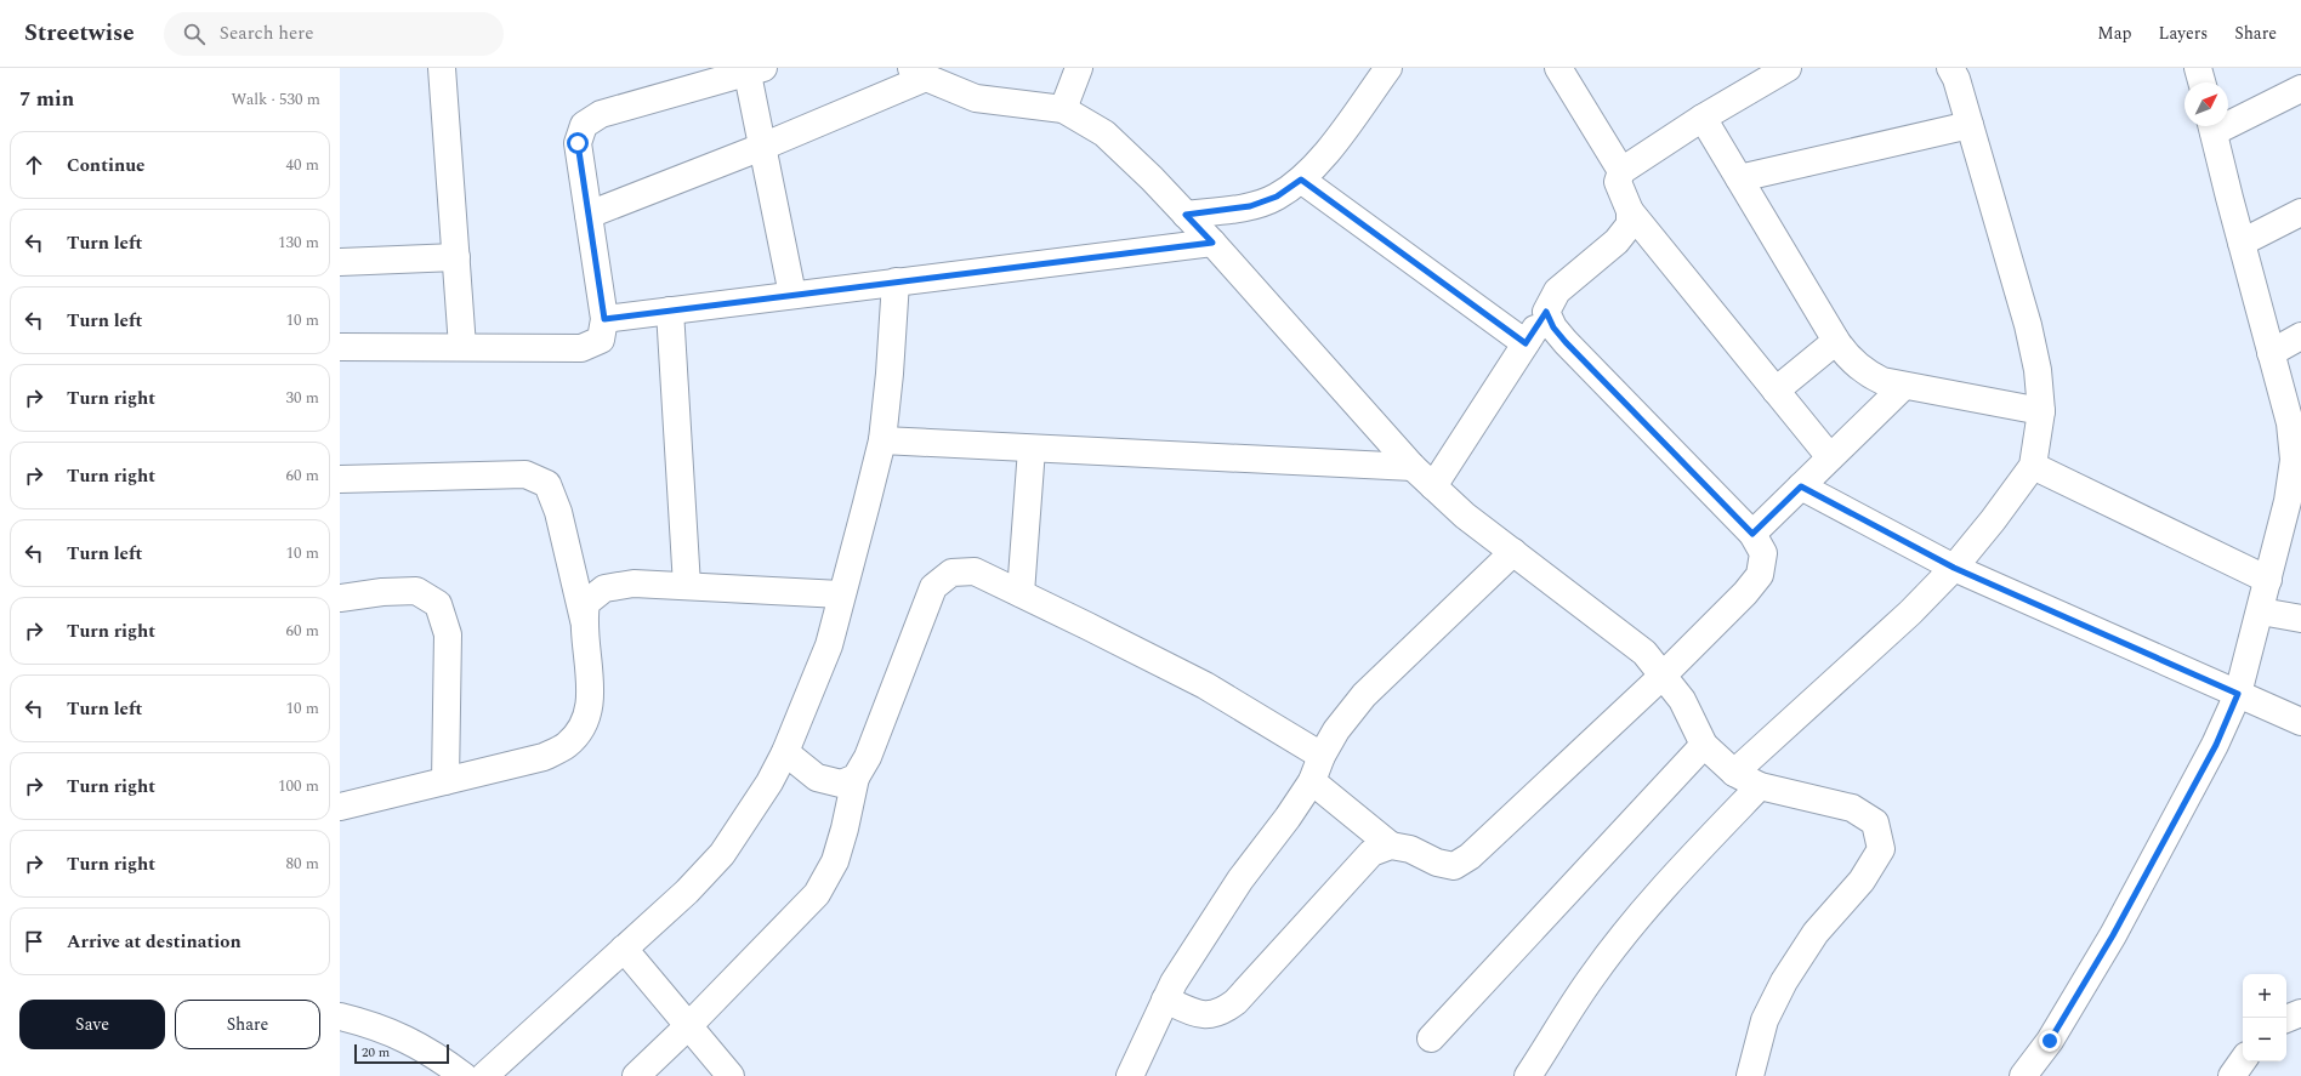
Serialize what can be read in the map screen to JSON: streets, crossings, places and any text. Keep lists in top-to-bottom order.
{
  "scale_bar": "20 m",
  "north": "top right",
  "page": {
    "header": "Streetwise",
    "search": "Search here",
    "nav": ["Map", "Layers", "Share"],
    "heading": ["7 min", "Walk · 530 m"],
    "list": [
      ["Continue", "40 m"],
      ["Turn left", "130 m"],
      ["Turn left", "10 m"],
      ["Turn right", "30 m"],
      ["Turn right", "60 m"],
      ["Turn left", "10 m"],
      ["Turn right", "60 m"],
      ["Turn left", "10 m"],
      ["Turn right", "100 m"],
      ["Turn right", "80 m"],
      "Arrive at destination"
    ],
    "map_buttons": ["+", "−"],
    "buttons": ["Save", "Share"],
    "scale": "20 m"
  }
}
